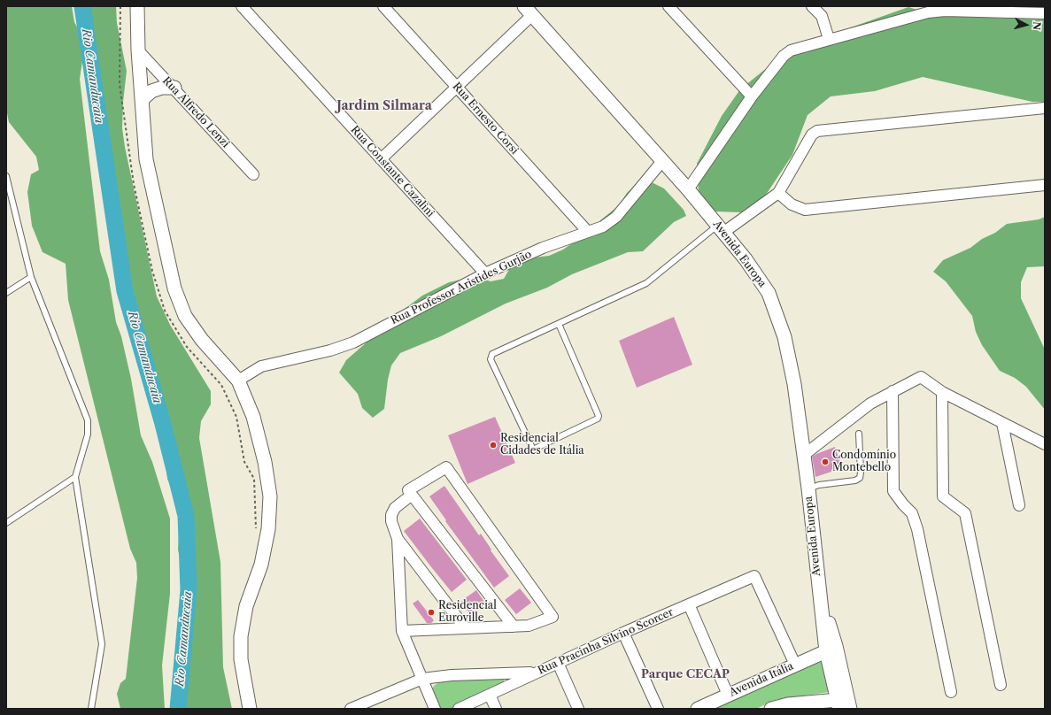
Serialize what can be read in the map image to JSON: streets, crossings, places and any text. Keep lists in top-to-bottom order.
{
  "streets": {
    "street": [
      "Rua Alfredo Lenzi",
      "Rua Ernesto Corsi",
      "Rua Constante Cazalini",
      "Avenida Europa",
      "Rua Professor Aristides Gurjão",
      "Rua Pracinha Silvino Scorcer",
      "Avenida Itália"
    ]
  },
  "crossings": [
    ["Rua Ernesto Corsi", "Rua Professor Aristides Gurjão"],
    ["Rua Constante Cazalini", "Rua Professor Aristides Gurjão"],
    ["Avenida Europa", "Rua Professor Aristides Gurjão"],
    ["Avenida Europa", "Avenida Itália"],
    ["Rua Pracinha Silvino Scorcer", "Avenida Itália"]
  ],
  "districts": ["Jardim Silmara", "Parque CECAP"],
  "water": ["Rio Camanducaia"],
  "places": ["Residencial Cidades de Itália", "Condomínio Montebello", "Residencial Euroville"],
  "north": "right"
}
